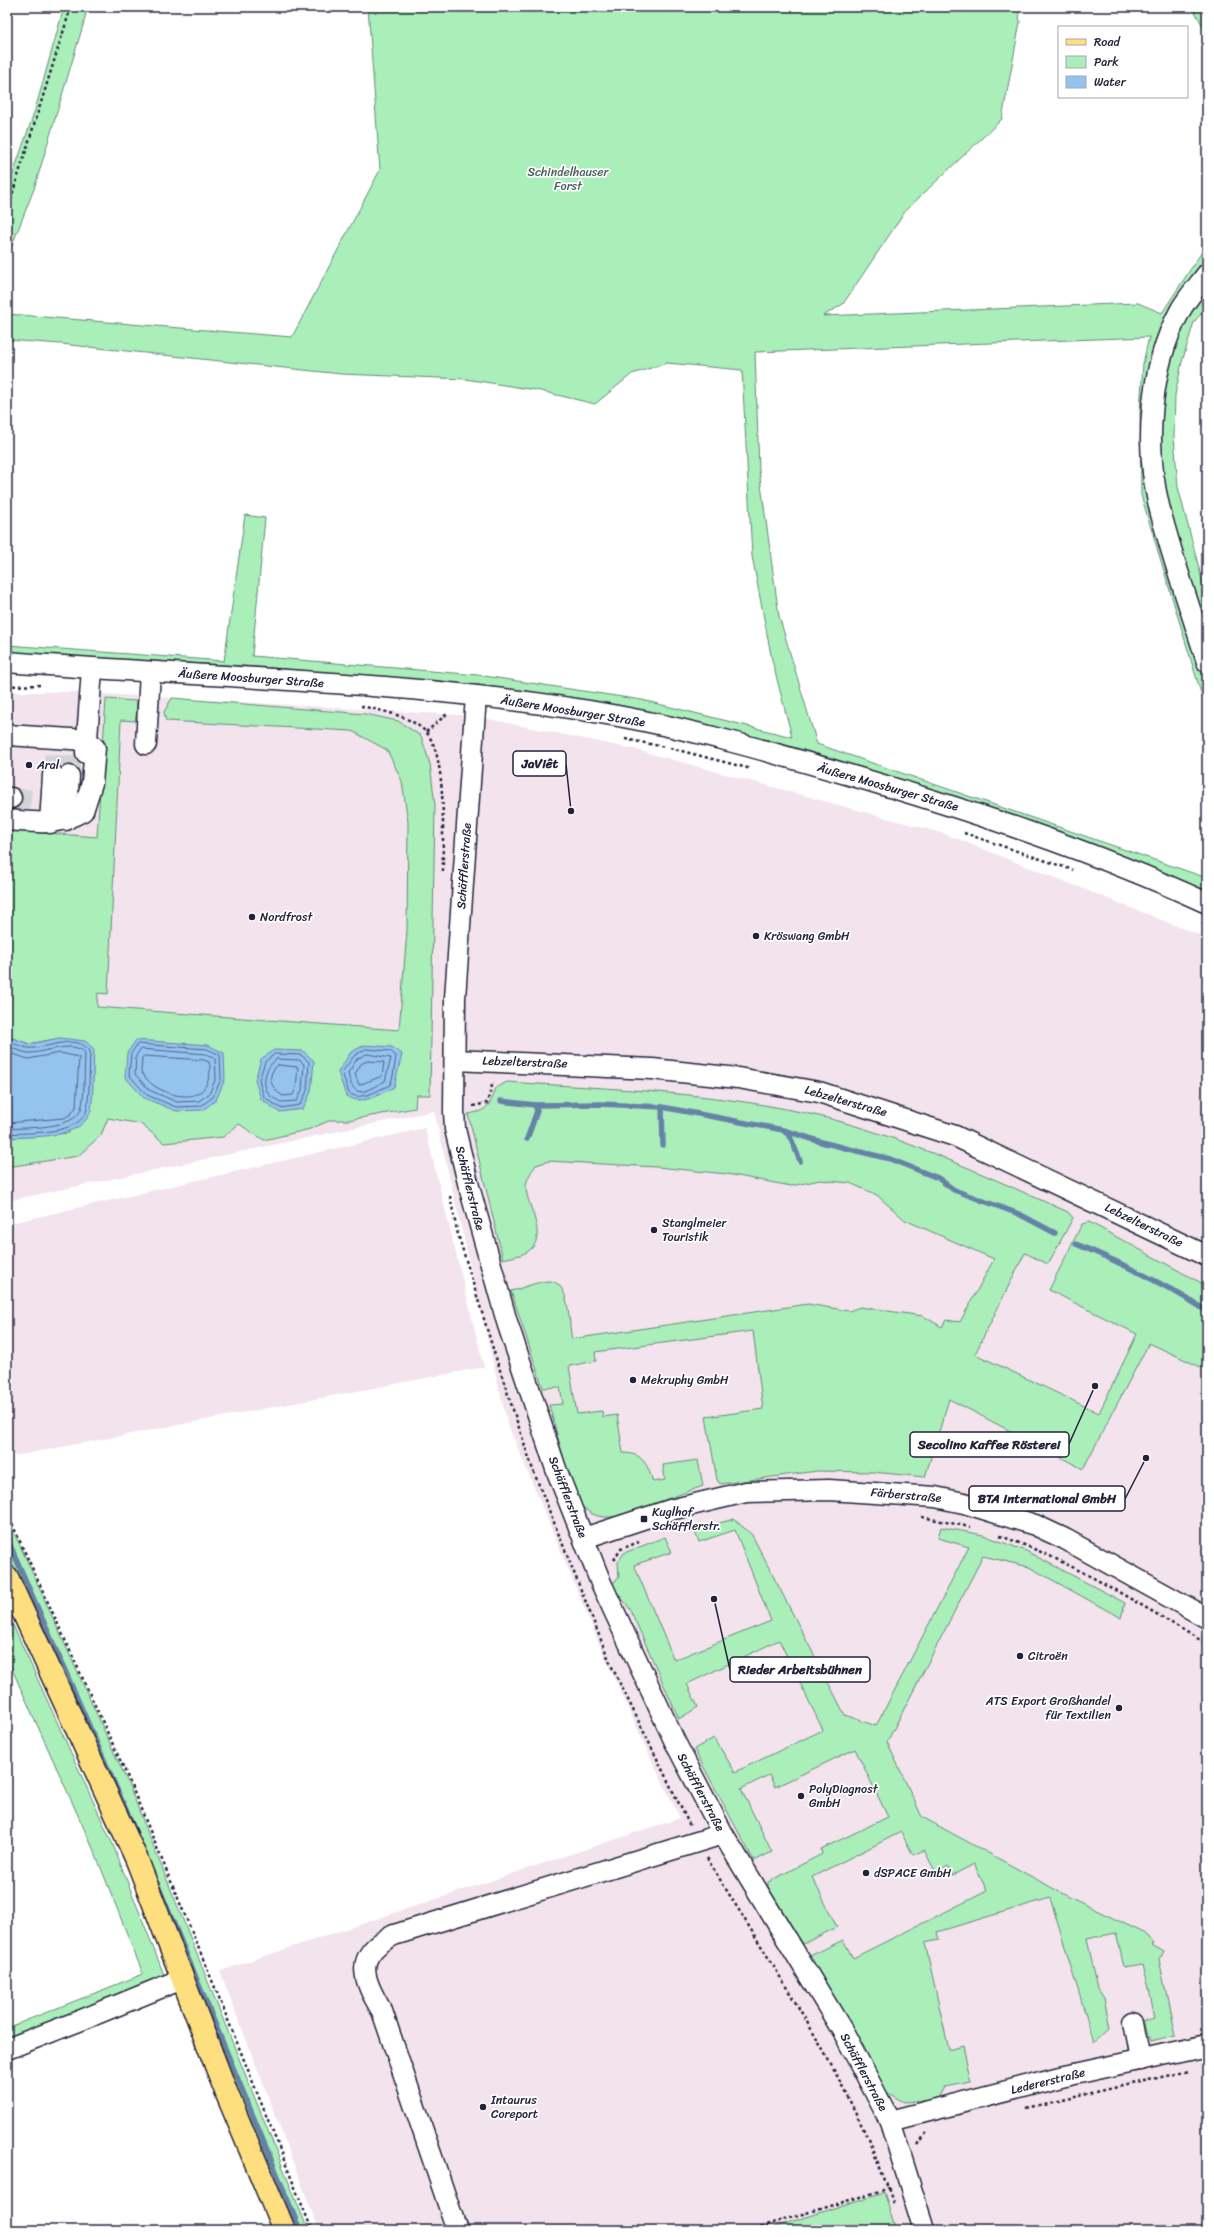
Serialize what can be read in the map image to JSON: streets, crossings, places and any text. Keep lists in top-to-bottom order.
{
  "streets": {
    "street": [
      "Äußere Moosburger Straße",
      "Schäfflerstraße",
      "Lebzelterstraße",
      "Färberstraße",
      "Ledererstraße"
    ]
  },
  "crossings": [
    ["Äußere Moosburger Straße", "Schäfflerstraße"],
    ["Schäfflerstraße", "Lebzelterstraße"],
    ["Schäfflerstraße", "Färberstraße"],
    ["Schäfflerstraße", "Ledererstraße"]
  ],
  "parks": ["Schindelhauser Forst"],
  "places": {
    "other": [
      "Aral",
      "JaViêt",
      "Nordfrost",
      "Kröswang GmbH",
      "Stanglmeier Touristik",
      "Mekruphy GmbH",
      "Secolino Kaffee Rösterei",
      "BTA International GmbH",
      "Rieder Arbeitsbühnen",
      "Citroën",
      "ATS Export Großhandel für Textilien",
      "PolyDiagnost GmbH",
      "dSPACE GmbH",
      "Intaurus Coreport"
    ],
    "transit": ["Kuglhof Schäfflerstr."]
  },
  "legend": ["Road", "Park", "Water"]
}
